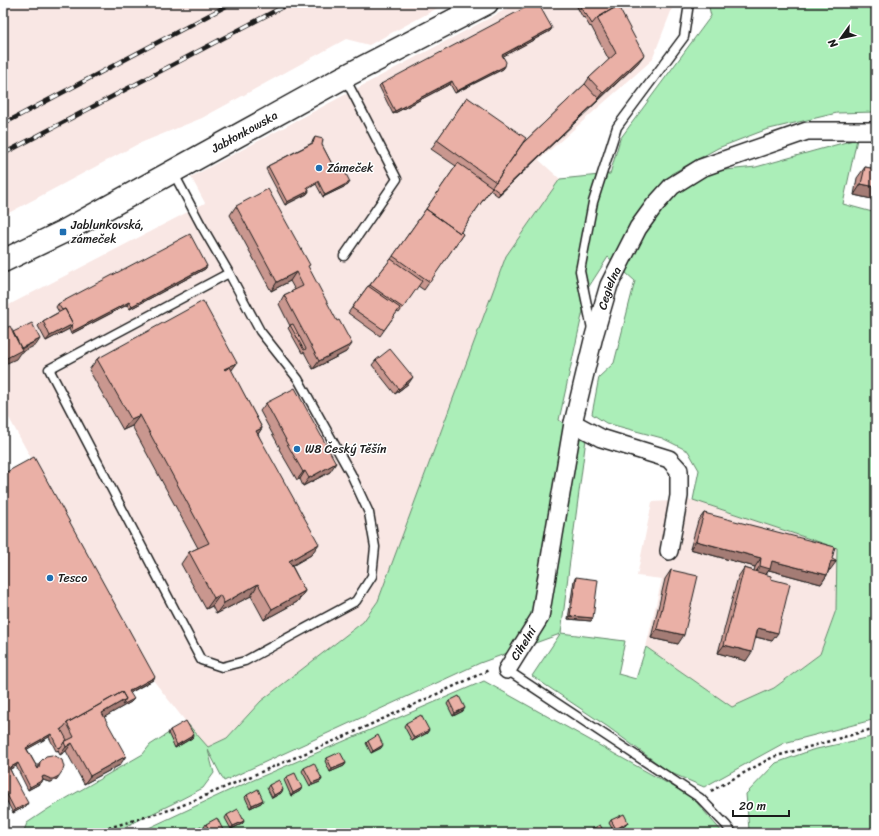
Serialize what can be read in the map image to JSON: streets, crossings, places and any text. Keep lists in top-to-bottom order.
{
  "streets": {
    "main road": ["Jabłonkowska"],
    "street": ["Cegielna", "Cihelní"]
  },
  "crossings": [
    ["Cegielna", "Cihelní"]
  ],
  "places": {
    "other": ["Zámeček", "W8 Český Těšín", "Tesco"],
    "transit": ["Jablunkovská, zámeček"]
  },
  "scale_bar": "20 m",
  "north": "bottom left"
}
